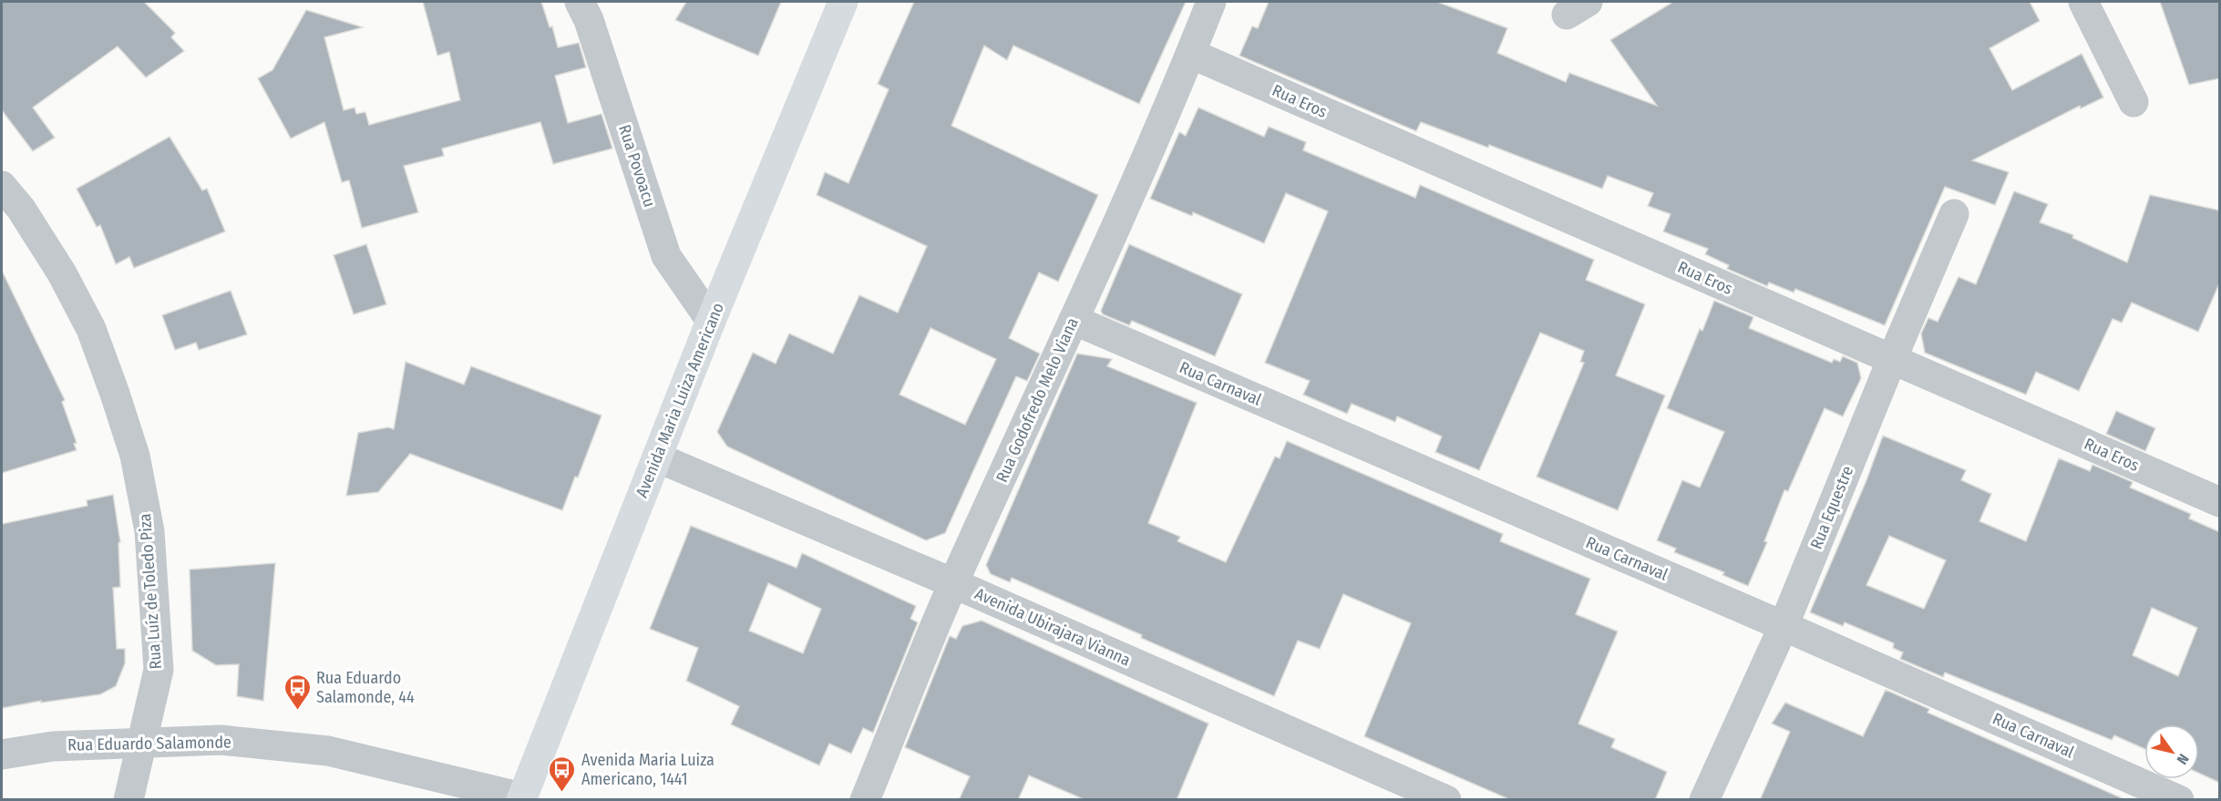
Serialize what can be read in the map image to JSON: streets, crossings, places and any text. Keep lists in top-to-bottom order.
{
  "streets": {
    "main road": ["Avenida Maria Luiza Americano"],
    "street": [
      "Rua Eros",
      "Rua Povoacu",
      "Rua Carnaval",
      "Rua Godofredo Melo Viana",
      "Rua Equestre",
      "Rua Luíz de Toledo Piza",
      "Avenida Ubirajara Vianna",
      "Rua Eduardo Salamonde"
    ]
  },
  "crossings": [
    ["Rua Eros", "Rua Godofredo Melo Viana"],
    ["Rua Eros", "Rua Equestre"],
    ["Rua Povoacu", "Avenida Maria Luiza Americano"],
    ["Rua Carnaval", "Rua Godofredo Melo Viana"],
    ["Rua Carnaval", "Rua Equestre"],
    ["Avenida Maria Luiza Americano", "Avenida Ubirajara Vianna"],
    ["Avenida Maria Luiza Americano", "Rua Eduardo Salamonde"],
    ["Rua Godofredo Melo Viana", "Avenida Ubirajara Vianna"],
    ["Rua Luíz de Toledo Piza", "Rua Eduardo Salamonde"]
  ],
  "places": {
    "bus stop": ["Rua Eduardo Salamonde, 44", "Avenida Maria Luiza Americano, 1441"]
  },
  "north": "bottom right"
}
